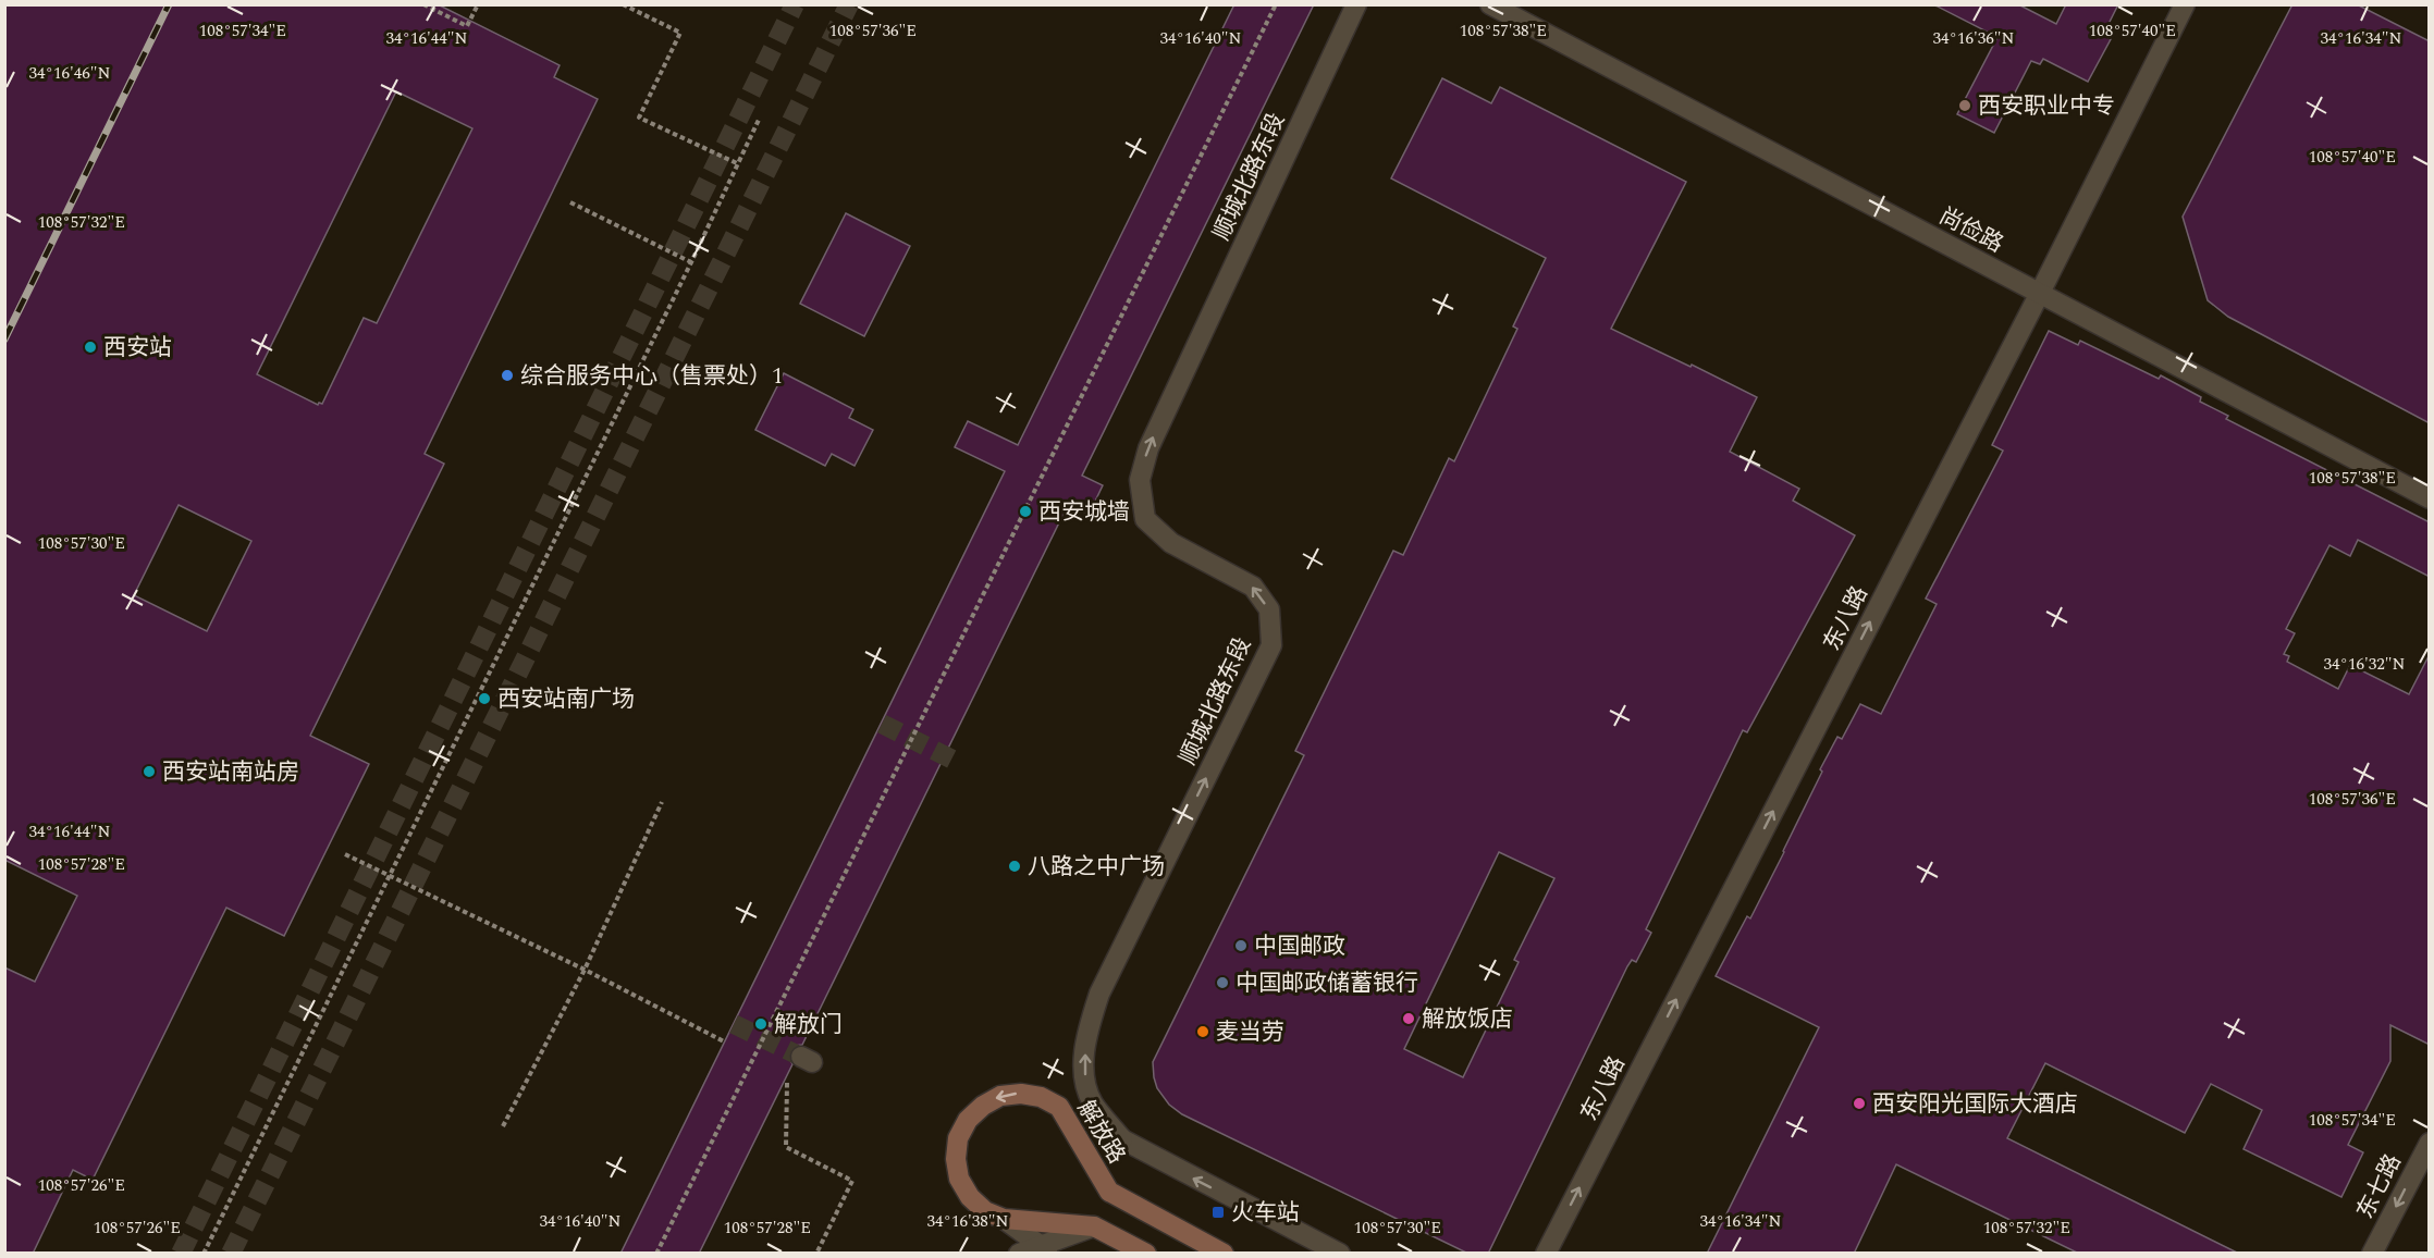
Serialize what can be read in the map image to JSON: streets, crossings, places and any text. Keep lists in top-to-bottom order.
{
  "streets": {
    "main road": ["解放路"],
    "street": [
      "顺城北路东段",
      "尚俭路",
      "东八路",
      "东七路"
    ]
  },
  "crossings": [
    ["尚俭路", "东八路"]
  ],
  "one_way": ["顺城北路东段", "东八路", "东七路"],
  "places": {
    "other": [
      "西安职业中专",
      "西安站",
      "综合服务中心（售票处）1",
      "西安城墙",
      "西安站南广场",
      "西安站南站房",
      "八路之中广场",
      "中国邮政",
      "中国邮政储蓄银行",
      "解放饭店",
      "解放门",
      "麦当劳",
      "西安阳光国际大酒店"
    ],
    "transit": ["火车站"]
  },
  "coordinates": [
    "108°57'34\"E",
    "108°57'36\"E",
    "108°57'38\"E",
    "108°57'40\"E",
    "34°16'44\"N",
    "34°16'40\"N",
    "34°16'36\"N",
    "34°16'34\"N",
    "34°16'46\"N",
    "108°57'32\"E",
    "108°57'30\"E",
    "34°16'32\"N",
    "108°57'28\"E",
    "108°57'26\"E",
    "34°16'38\"N"
  ]
}
